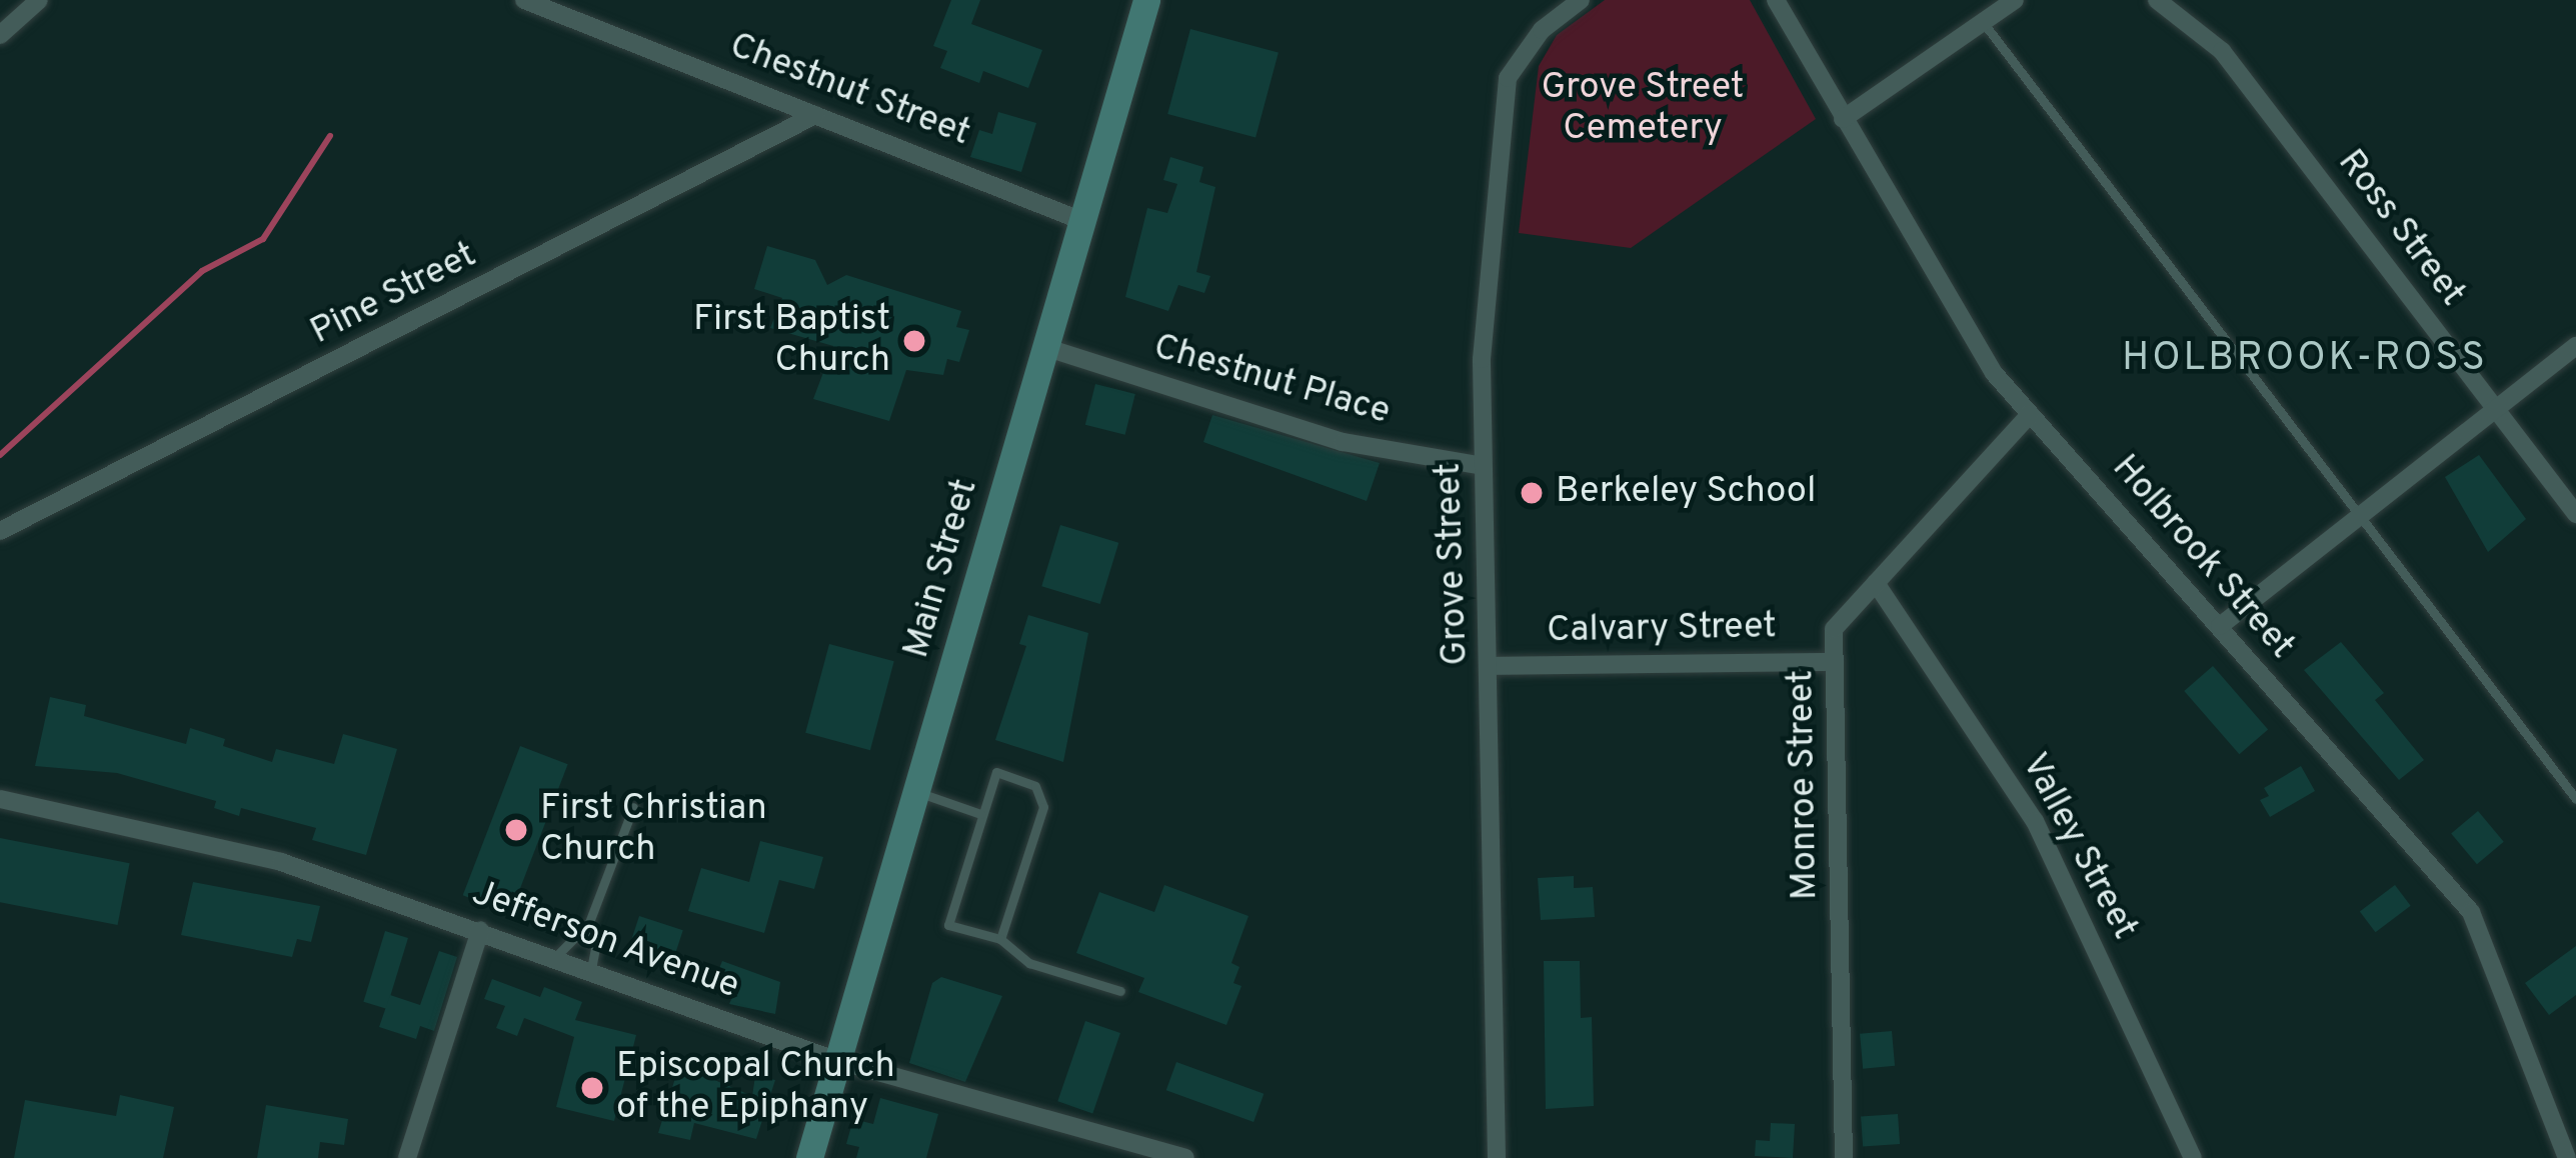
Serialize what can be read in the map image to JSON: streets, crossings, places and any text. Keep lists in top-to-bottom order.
{
  "streets": {
    "main road": ["Main Street"],
    "street": [
      "Chestnut Street",
      "Ross Street",
      "Pine Street",
      "Chestnut Place",
      "Holbrook Street",
      "Grove Street",
      "Calvary Street",
      "Monroe Street",
      "Valley Street",
      "Jefferson Avenue"
    ]
  },
  "crossings": [
    ["Chestnut Street", "Pine Street"],
    ["Chestnut Street", "Main Street"],
    ["Chestnut Place", "Grove Street"],
    ["Chestnut Place", "Main Street"],
    ["Holbrook Street", "Monroe Street"],
    ["Grove Street", "Calvary Street"],
    ["Main Street", "Jefferson Avenue"],
    ["Calvary Street", "Monroe Street"],
    ["Monroe Street", "Valley Street"]
  ],
  "districts": ["HOLBROOK-ROSS"],
  "parks": ["Grove Street Cemetery"],
  "places": [
    "First Baptist Church",
    "Berkeley School",
    "First Christian Church",
    "Episcopal Church of the Epiphany"
  ]
}
